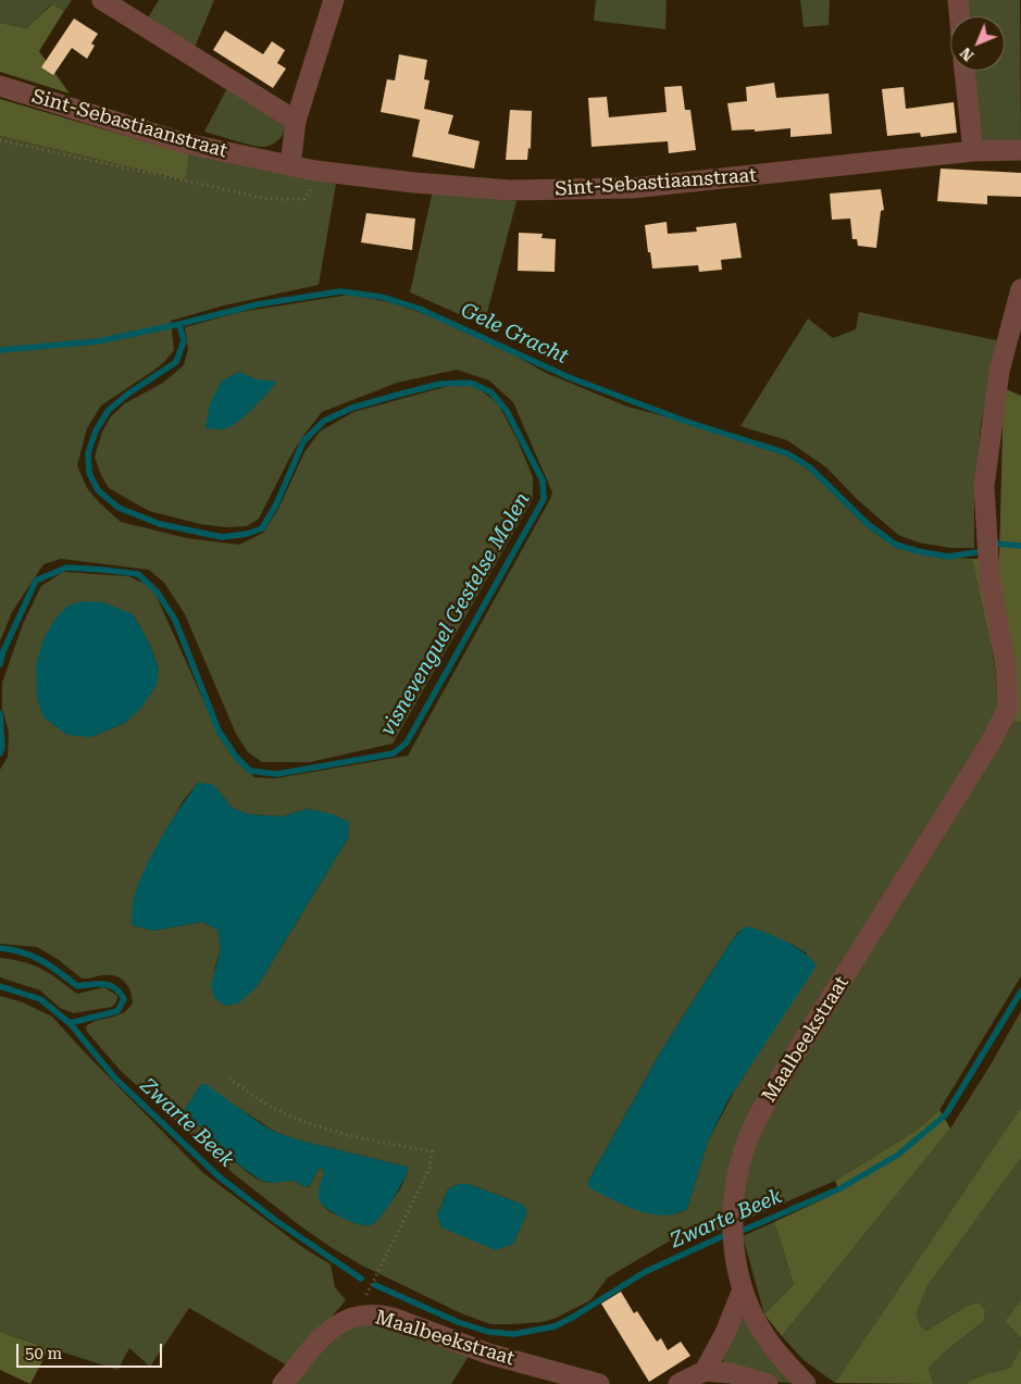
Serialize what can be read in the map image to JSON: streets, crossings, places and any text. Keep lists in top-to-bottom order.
{
  "streets": {
    "street": ["Sint-Sebastiaanstraat", "Maalbeekstraat"]
  },
  "water": ["Gele Gracht", "visnevenguel Gestelse Molen", "Zwarte Beek"],
  "scale_bar": "50 m",
  "north": "bottom left"
}
